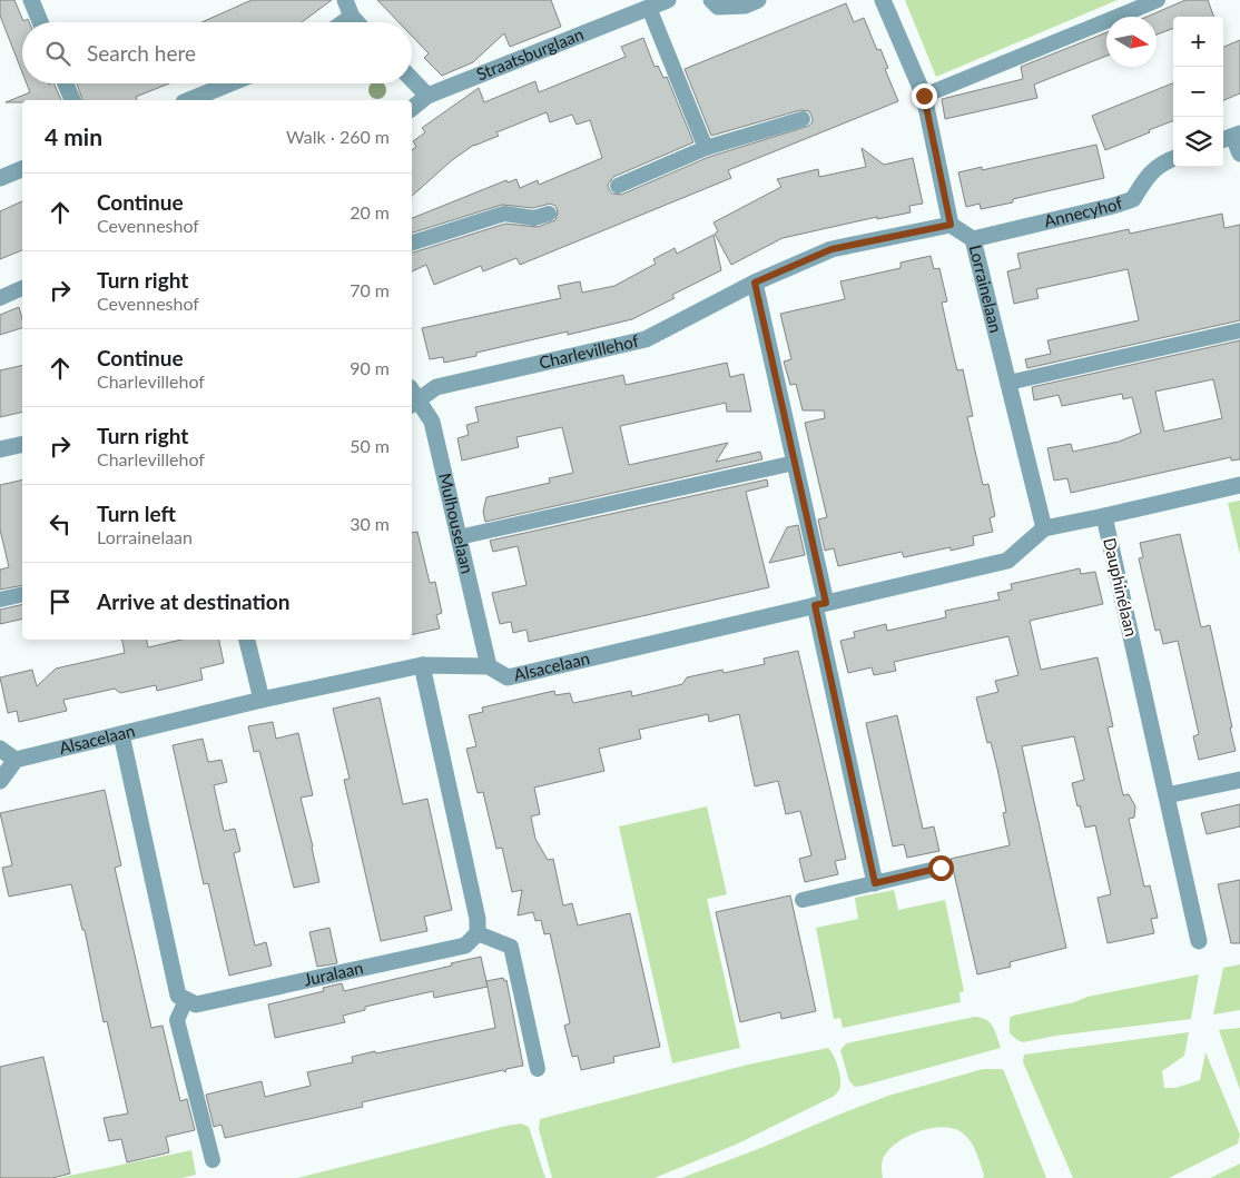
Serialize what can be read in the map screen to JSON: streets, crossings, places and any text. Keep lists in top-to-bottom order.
{
  "streets": {
    "street": [
      "Straatsburglaan",
      "Annecyhof",
      "Lorrainelaan",
      "Charlevillehof",
      "Mulhouselaan",
      "Dauphinélaan",
      "Alsacelaan",
      "Juralaan"
    ]
  },
  "crossings": [
    ["Annecyhof", "Lorrainelaan"],
    ["Lorrainelaan", "Charlevillehof"],
    ["Lorrainelaan", "Alsacelaan"],
    ["Charlevillehof", "Mulhouselaan"],
    ["Mulhouselaan", "Alsacelaan"],
    ["Dauphinélaan", "Alsacelaan"]
  ],
  "north": "right",
  "page": {
    "map_buttons": ["+", "−"],
    "search": "Search here",
    "heading": ["4 min", "Walk · 260 m"],
    "list": [
      ["Continue", "Cevenneshof", "20 m"],
      ["Turn right", "Cevenneshof", "70 m"],
      ["Continue", "Charlevillehof", "90 m"],
      ["Turn right", "Charlevillehof", "50 m"],
      ["Turn left", "Lorrainelaan", "30 m"],
      "Arrive at destination"
    ]
  }
}
